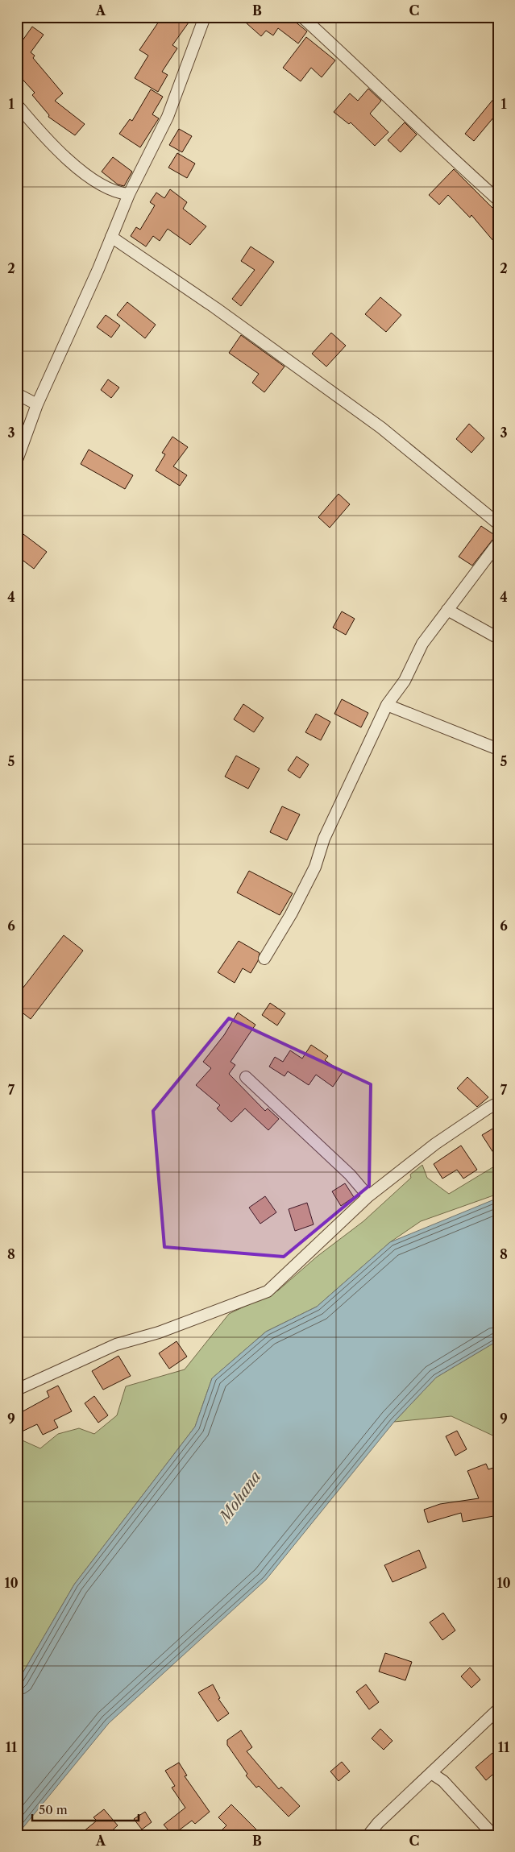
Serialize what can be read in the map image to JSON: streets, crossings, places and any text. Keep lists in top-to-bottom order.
{
  "water": ["Mohana"],
  "scale_bar": "50 m",
  "grid": {
    "columns": ["A", "B", "C"],
    "rows": [
      "1",
      "2",
      "3",
      "4",
      "5",
      "6",
      "7",
      "8",
      "9",
      "10",
      "11"
    ]
  }
}
